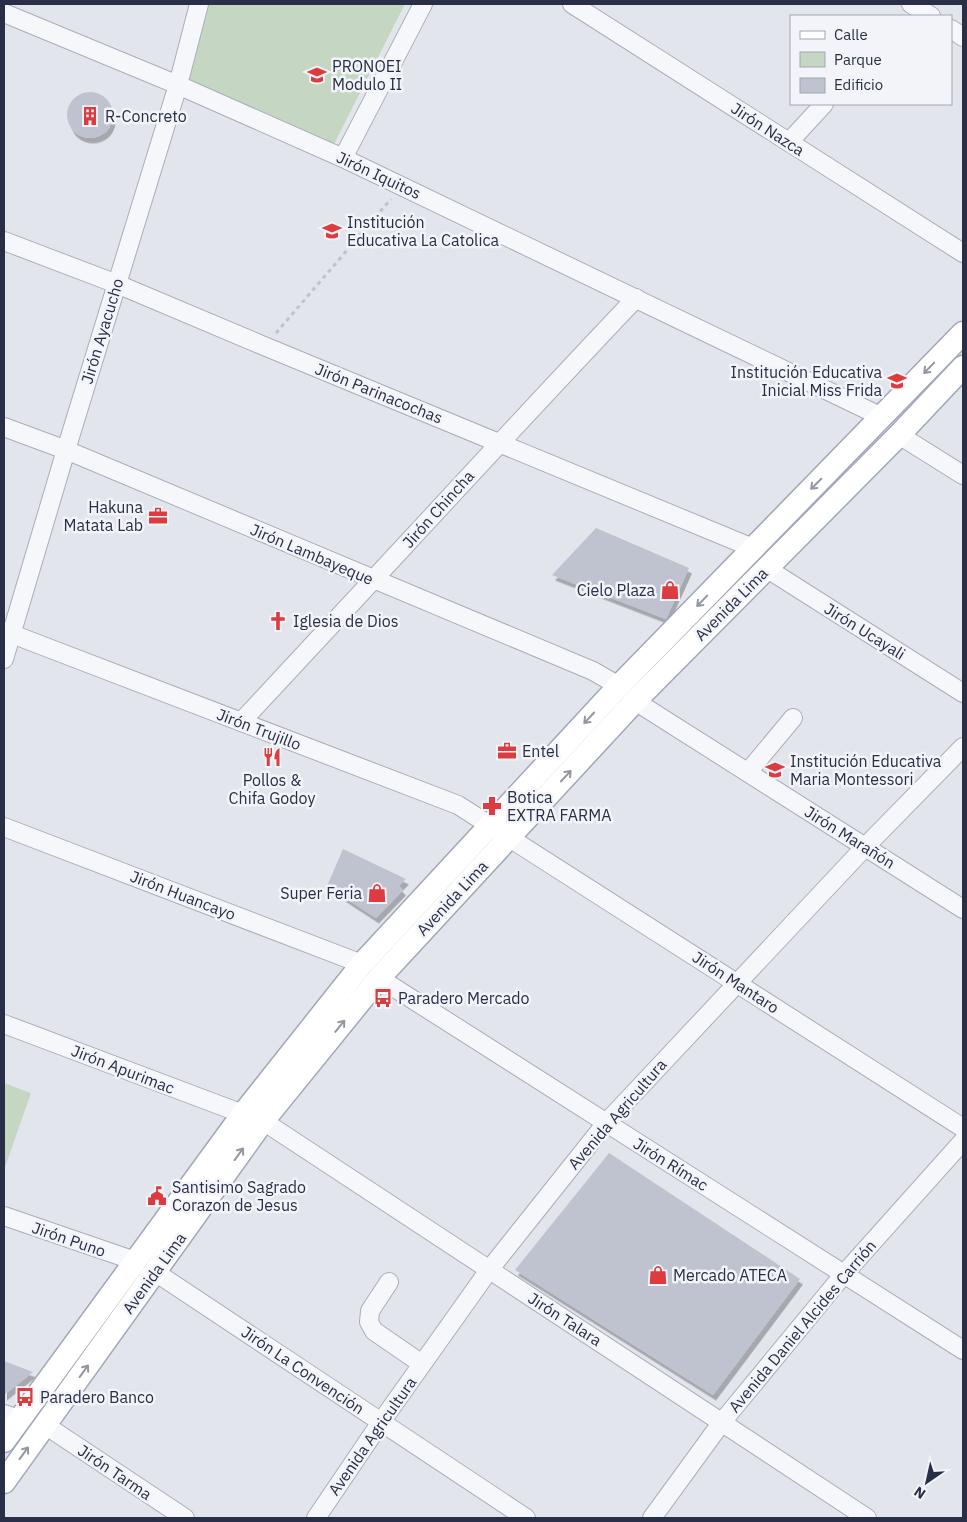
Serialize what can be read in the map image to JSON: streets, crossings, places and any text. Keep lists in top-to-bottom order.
{
  "streets": {
    "main road": ["Avenida Lima"],
    "street": [
      "Jirón Nazca",
      "Jirón Iquitos",
      "Jirón Ayacucho",
      "Jirón Parinacochas",
      "Jirón Chincha",
      "Jirón Lambayeque",
      "Jirón Ucayali",
      "Jirón Trujillo",
      "Jirón Marañón",
      "Jirón Huancayo",
      "Jirón Mantaro",
      "Jirón Apurimac",
      "Avenida Agricultura",
      "Jirón Rímac",
      "Jirón Puno",
      "Jirón Talara",
      "Avenida Daniel Alcides Carrión",
      "Jirón La Convención",
      "Jirón Tarma"
    ]
  },
  "crossings": [
    ["Jirón Iquitos", "Jirón Ayacucho"],
    ["Jirón Iquitos", "Jirón Chincha"],
    ["Jirón Iquitos", "Avenida Lima"],
    ["Jirón Ayacucho", "Jirón Parinacochas"],
    ["Jirón Ayacucho", "Jirón Lambayeque"],
    ["Jirón Ayacucho", "Jirón Trujillo"],
    ["Jirón Parinacochas", "Jirón Chincha"],
    ["Jirón Parinacochas", "Avenida Lima"],
    ["Jirón Chincha", "Jirón Lambayeque"],
    ["Jirón Chincha", "Jirón Trujillo"],
    ["Jirón Lambayeque", "Avenida Lima"],
    ["Avenida Lima", "Jirón Ucayali"],
    ["Avenida Lima", "Jirón Trujillo"],
    ["Avenida Lima", "Jirón Marañón"],
    ["Avenida Lima", "Jirón Huancayo"],
    ["Avenida Lima", "Jirón Mantaro"],
    ["Avenida Lima", "Jirón Apurimac"],
    ["Avenida Lima", "Jirón Rímac"],
    ["Avenida Lima", "Jirón Puno"],
    ["Avenida Lima", "Jirón Talara"],
    ["Avenida Lima", "Jirón La Convención"],
    ["Avenida Lima", "Jirón Tarma"],
    ["Jirón Trujillo", "Jirón Mantaro"],
    ["Jirón Marañón", "Avenida Agricultura"],
    ["Jirón Huancayo", "Jirón Rímac"],
    ["Jirón Mantaro", "Avenida Agricultura"],
    ["Jirón Apurimac", "Jirón Talara"],
    ["Avenida Agricultura", "Jirón Rímac"],
    ["Avenida Agricultura", "Jirón Talara"],
    ["Avenida Agricultura", "Jirón La Convención"],
    ["Jirón Rímac", "Avenida Daniel Alcides Carrión"],
    ["Jirón Talara", "Avenida Daniel Alcides Carrión"]
  ],
  "places": {
    "school or university": [
      "PRONOEI Modulo II",
      "Institución Educativa La Catolica",
      "Institución Educativa Inicial Miss Frida",
      "Institución Educativa Maria Montessori"
    ],
    "building": ["R-Concreto"],
    "office": ["Hakuna Matata Lab", "Entel"],
    "shop": ["Cielo Plaza", "Super Feria", "Mercado ATECA"],
    "church": ["Iglesia de Dios"],
    "restaurant": ["Pollos & Chifa Godoy"],
    "pharmacy": ["Botica EXTRA FARMA"],
    "bus stop": ["Paradero Mercado", "Paradero Banco"],
    "public building": ["Santisimo Sagrado Corazon de Jesus"]
  },
  "legend": ["Calle", "Parque", "Edificio"],
  "north": "bottom left"
}
